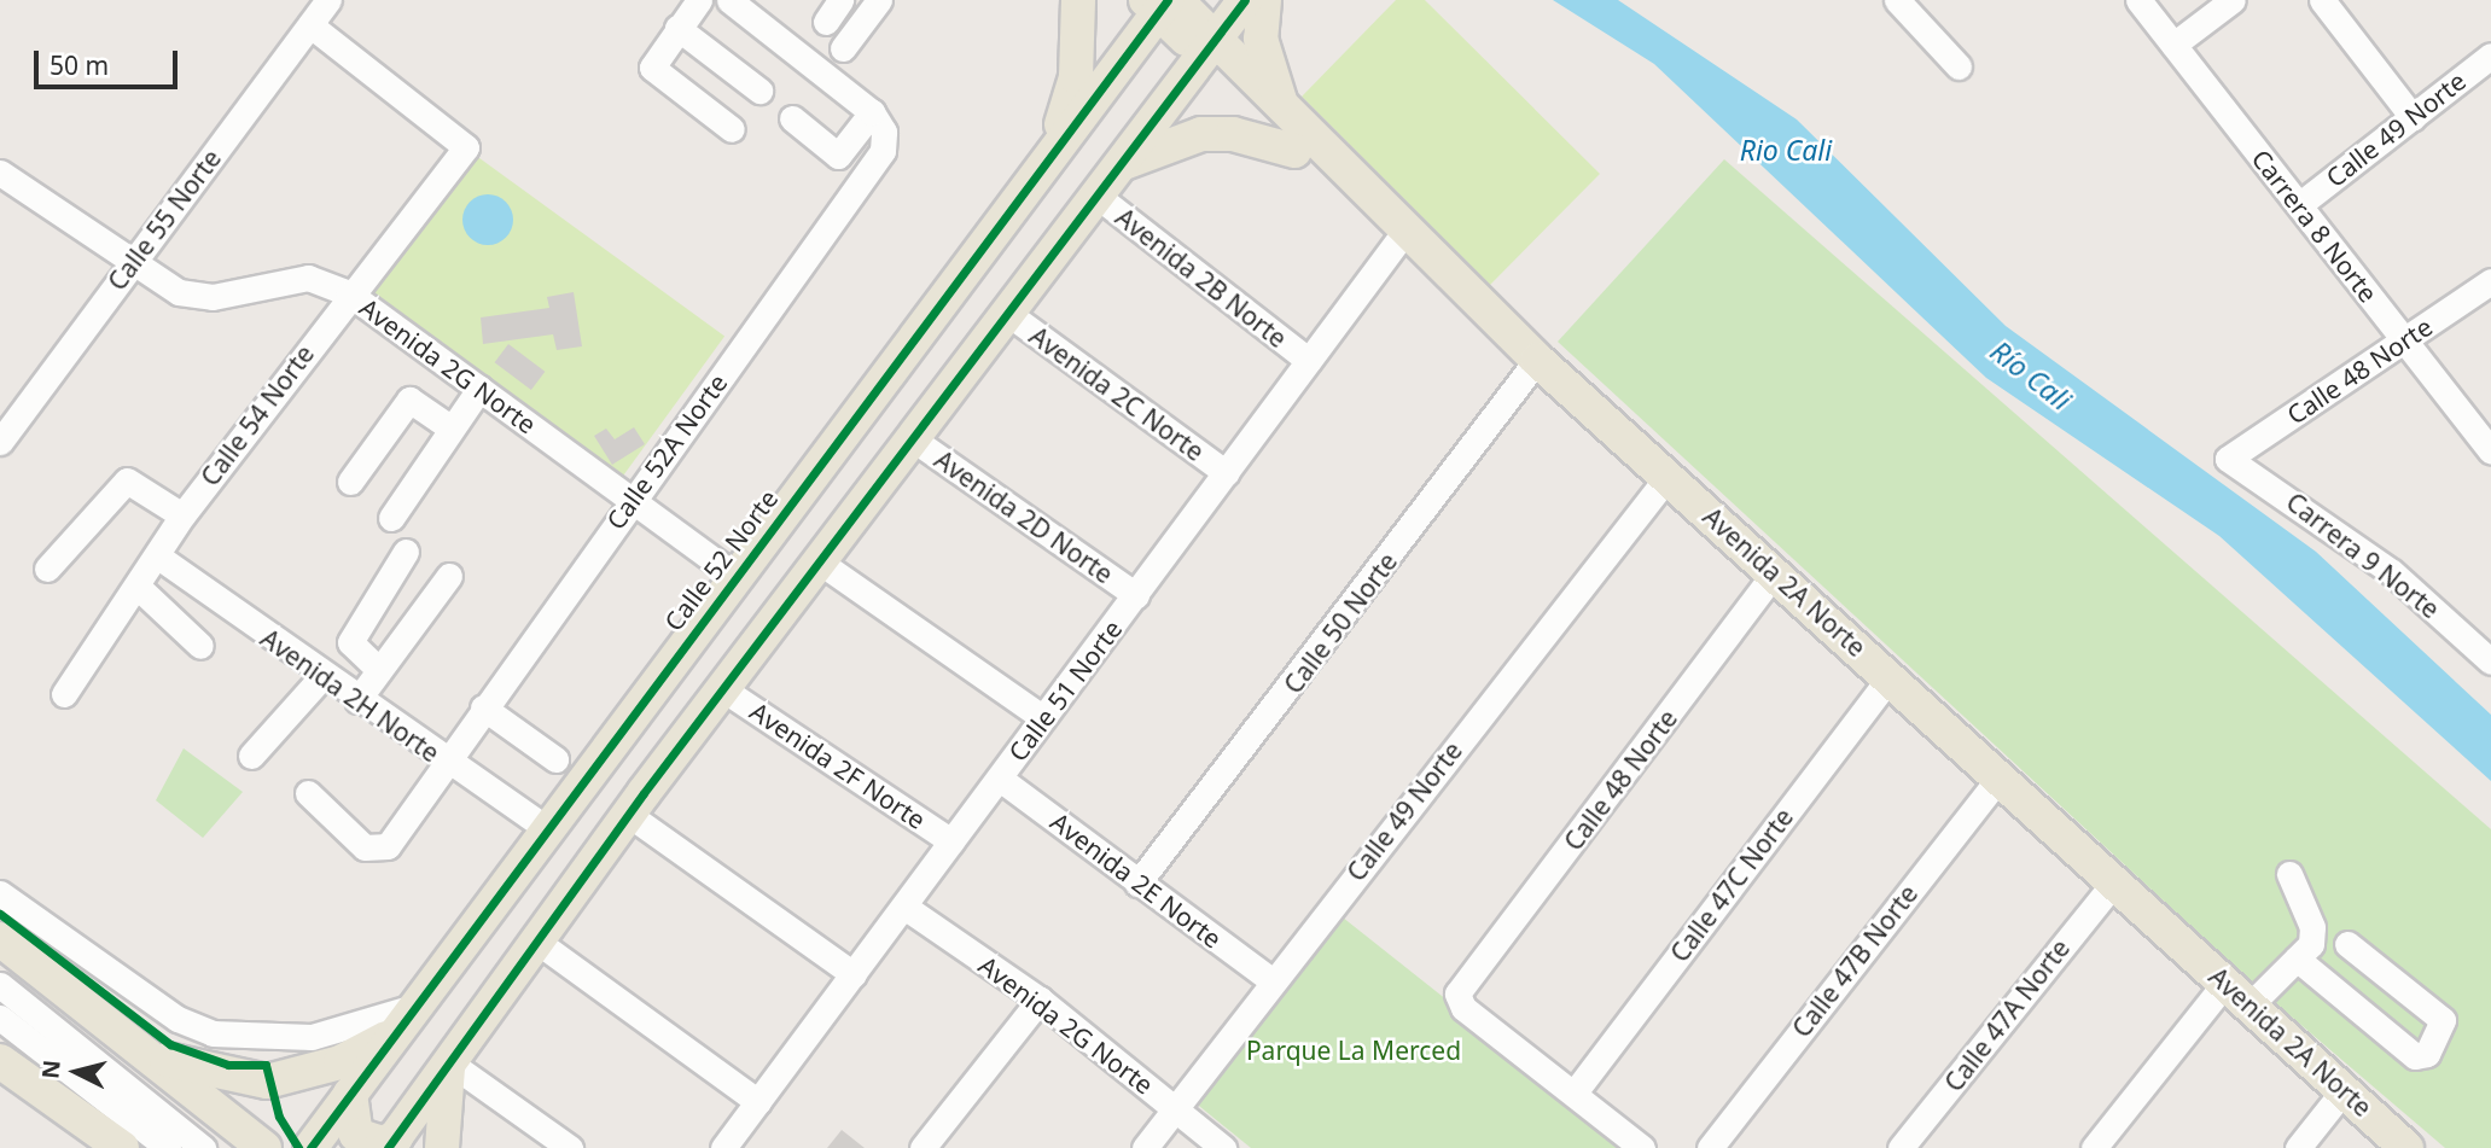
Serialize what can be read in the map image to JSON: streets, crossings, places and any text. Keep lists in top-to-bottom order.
{
  "streets": {
    "main road": ["Calle 52 Norte", "Avenida 2A Norte"],
    "street": [
      "Calle 49 Norte",
      "Calle 55 Norte",
      "Carrera 8 Norte",
      "Avenida 2B Norte",
      "Avenida 2G Norte",
      "Calle 48 Norte",
      "Avenida 2C Norte",
      "Calle 54 Norte",
      "Calle 52A Norte",
      "Avenida 2D Norte",
      "Carrera 9 Norte",
      "Calle 50 Norte",
      "Calle 51 Norte",
      "Avenida 2H Norte",
      "Avenida 2F Norte",
      "Avenida 2E Norte",
      "Calle 47C Norte",
      "Calle 47B Norte",
      "Calle 47A Norte"
    ]
  },
  "crossings": [
    ["Calle 49 Norte", "Carrera 8 Norte"],
    ["Calle 49 Norte", "Avenida 2G Norte"],
    ["Calle 49 Norte", "Avenida 2A Norte"],
    ["Calle 49 Norte", "Avenida 2E Norte"],
    ["Calle 55 Norte", "Avenida 2G Norte"],
    ["Calle 55 Norte", "Calle 54 Norte"],
    ["Carrera 8 Norte", "Calle 48 Norte"],
    ["Avenida 2B Norte", "Calle 51 Norte"],
    ["Avenida 2G Norte", "Calle 54 Norte"],
    ["Avenida 2G Norte", "Calle 52A Norte"],
    ["Avenida 2G Norte", "Calle 52 Norte"],
    ["Avenida 2G Norte", "Calle 51 Norte"],
    ["Calle 48 Norte", "Carrera 9 Norte"],
    ["Calle 48 Norte", "Avenida 2A Norte"],
    ["Calle 48 Norte", "Calle 47C Norte"],
    ["Avenida 2C Norte", "Calle 51 Norte"],
    ["Calle 54 Norte", "Avenida 2H Norte"],
    ["Calle 52A Norte", "Avenida 2H Norte"],
    ["Avenida 2D Norte", "Calle 51 Norte"],
    ["Calle 52 Norte", "Avenida 2A Norte"],
    ["Calle 52 Norte", "Avenida 2H Norte"],
    ["Avenida 2A Norte", "Calle 50 Norte"],
    ["Avenida 2A Norte", "Calle 51 Norte"],
    ["Avenida 2A Norte", "Calle 47C Norte"],
    ["Avenida 2A Norte", "Calle 47B Norte"],
    ["Avenida 2A Norte", "Calle 47A Norte"],
    ["Calle 50 Norte", "Avenida 2E Norte"],
    ["Calle 51 Norte", "Avenida 2F Norte"],
    ["Calle 51 Norte", "Avenida 2E Norte"]
  ],
  "water": ["Rio Cali", "Río Cali"],
  "parks": ["Parque La Merced"],
  "scale_bar": "50 m",
  "north": "left"
}
